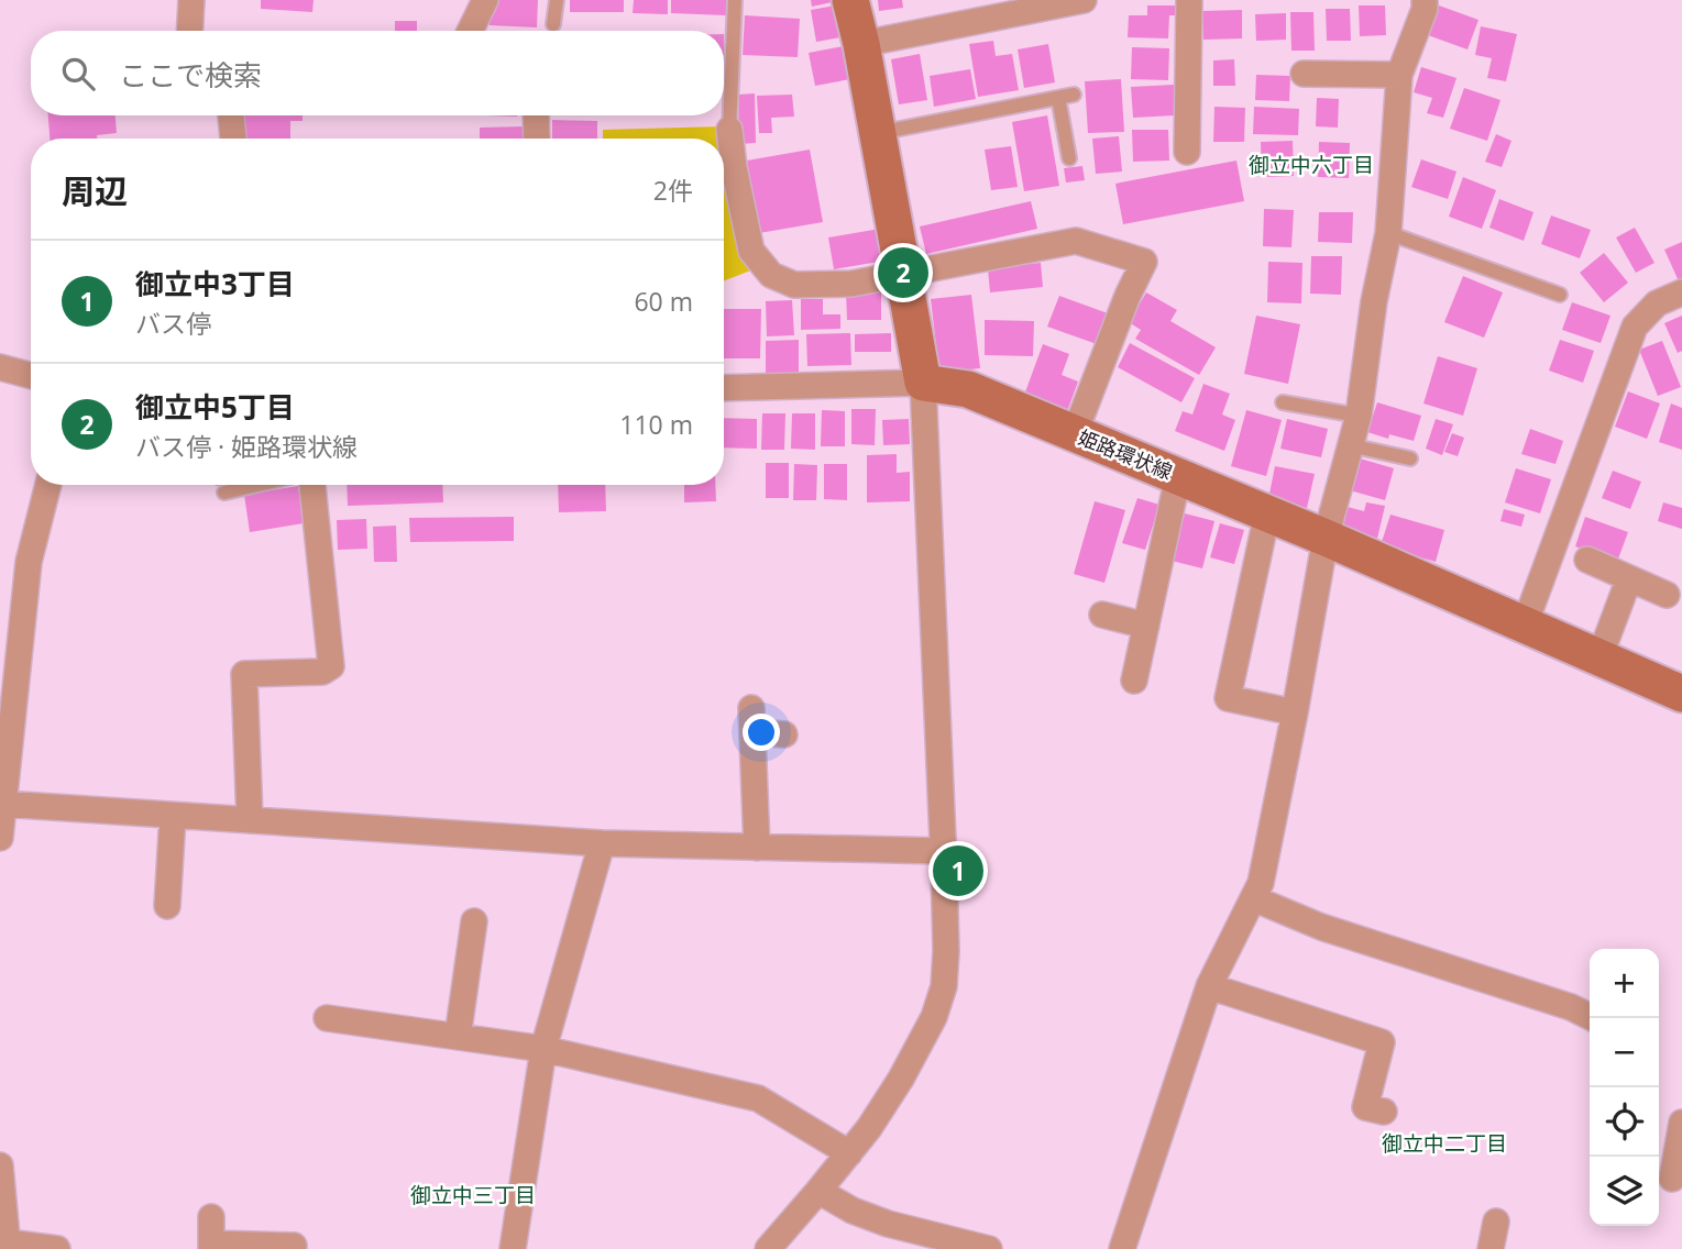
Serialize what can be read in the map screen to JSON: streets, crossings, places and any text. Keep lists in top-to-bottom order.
{
  "streets": {
    "main road": ["姫路環状線"]
  },
  "districts": ["御立中六丁目", "御立中二丁目", "御立中三丁目"],
  "page": {
    "search": "ここで検索",
    "heading": ["周辺", "2件"],
    "list": [
      {
        "mark": "1",
        "name": "御立中3丁目",
        "note": "バス停",
        "value": "60 m"
      },
      {
        "mark": "2",
        "name": "御立中5丁目",
        "note": "バス停 · 姫路環状線",
        "value": "110 m"
      }
    ],
    "pins": ["2", "1"],
    "map_buttons": ["+", "−"]
  }
}
